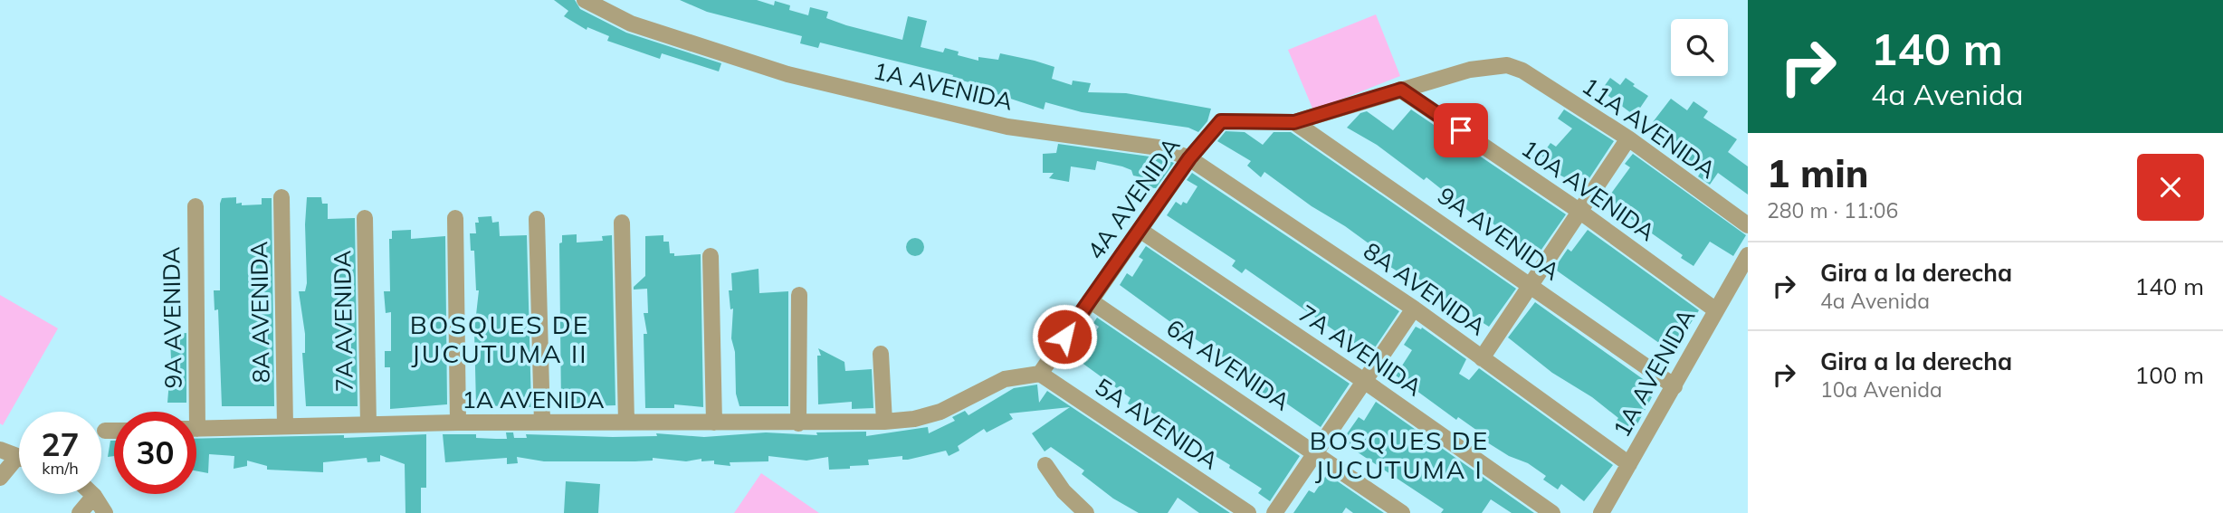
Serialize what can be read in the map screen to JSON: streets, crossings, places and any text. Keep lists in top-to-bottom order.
{
  "streets": {
    "street": [
      "1A AVENIDA",
      "11A AVENIDA",
      "10A AVENIDA",
      "4A AVENIDA",
      "9A AVENIDA",
      "8A AVENIDA",
      "7A AVENIDA",
      "6A AVENIDA",
      "5A AVENIDA"
    ]
  },
  "crossings": [
    ["1A AVENIDA", "10A AVENIDA"],
    ["1A AVENIDA", "4A AVENIDA"],
    ["1A AVENIDA", "9A AVENIDA"],
    ["1A AVENIDA", "8A AVENIDA"],
    ["1A AVENIDA", "7A AVENIDA"],
    ["1A AVENIDA", "5A AVENIDA"],
    ["11A AVENIDA", "4A AVENIDA"],
    ["10A AVENIDA", "4A AVENIDA"],
    ["4A AVENIDA", "9A AVENIDA"],
    ["4A AVENIDA", "8A AVENIDA"],
    ["4A AVENIDA", "7A AVENIDA"],
    ["4A AVENIDA", "6A AVENIDA"],
    ["4A AVENIDA", "5A AVENIDA"]
  ],
  "districts": ["BOSQUES DE JUCUTUMA II", "BOSQUES DE JUCUTUMA I"],
  "page": {
    "turn": ["140 m", "4a Avenida"],
    "heading": ["1 min", "280 m · 11:06"],
    "list": [
      {
        "name": "Gira a la derecha",
        "note": "4a Avenida",
        "value": "140 m"
      },
      {
        "name": "Gira a la derecha",
        "note": "10a Avenida",
        "value": "100 m"
      }
    ],
    "speed": "27 km/h",
    "limit": "30"
  }
}
